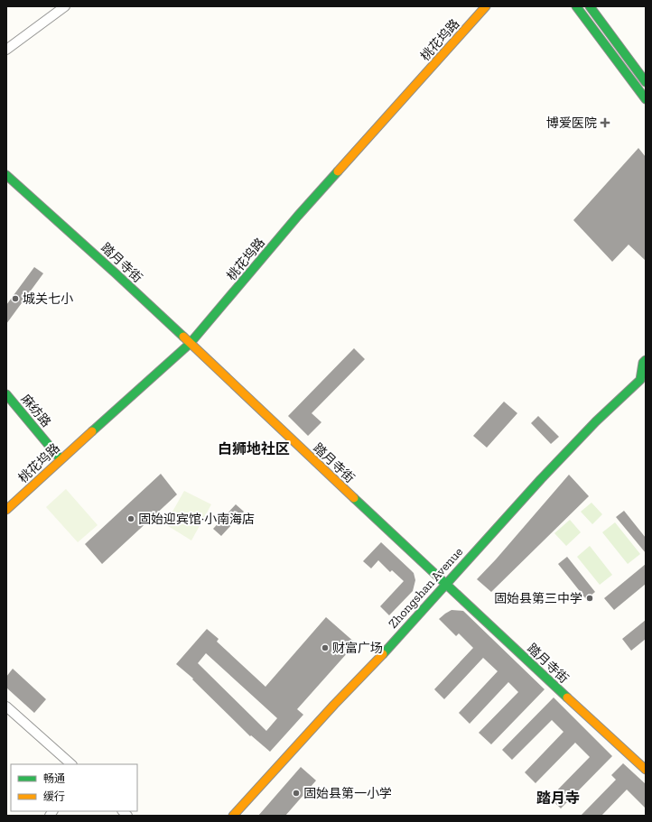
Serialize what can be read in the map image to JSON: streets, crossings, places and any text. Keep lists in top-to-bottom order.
{
  "streets": {
    "street": [
      "桃花坞路",
      "踏月寺街",
      "麻纺路",
      "Zhongshan Avenue"
    ]
  },
  "crossings": [
    ["桃花坞路", "踏月寺街"],
    ["桃花坞路", "麻纺路"],
    ["踏月寺街", "Zhongshan Avenue"]
  ],
  "districts": ["白狮地社区", "踏月寺"],
  "places": {
    "health": ["博爱医院"],
    "other": [
      "城关七小",
      "固始迎宾馆·小南海店",
      "固始县第三中学",
      "财富广场",
      "固始县第一小学"
    ]
  },
  "legend": ["畅通", "缓行"]
}
